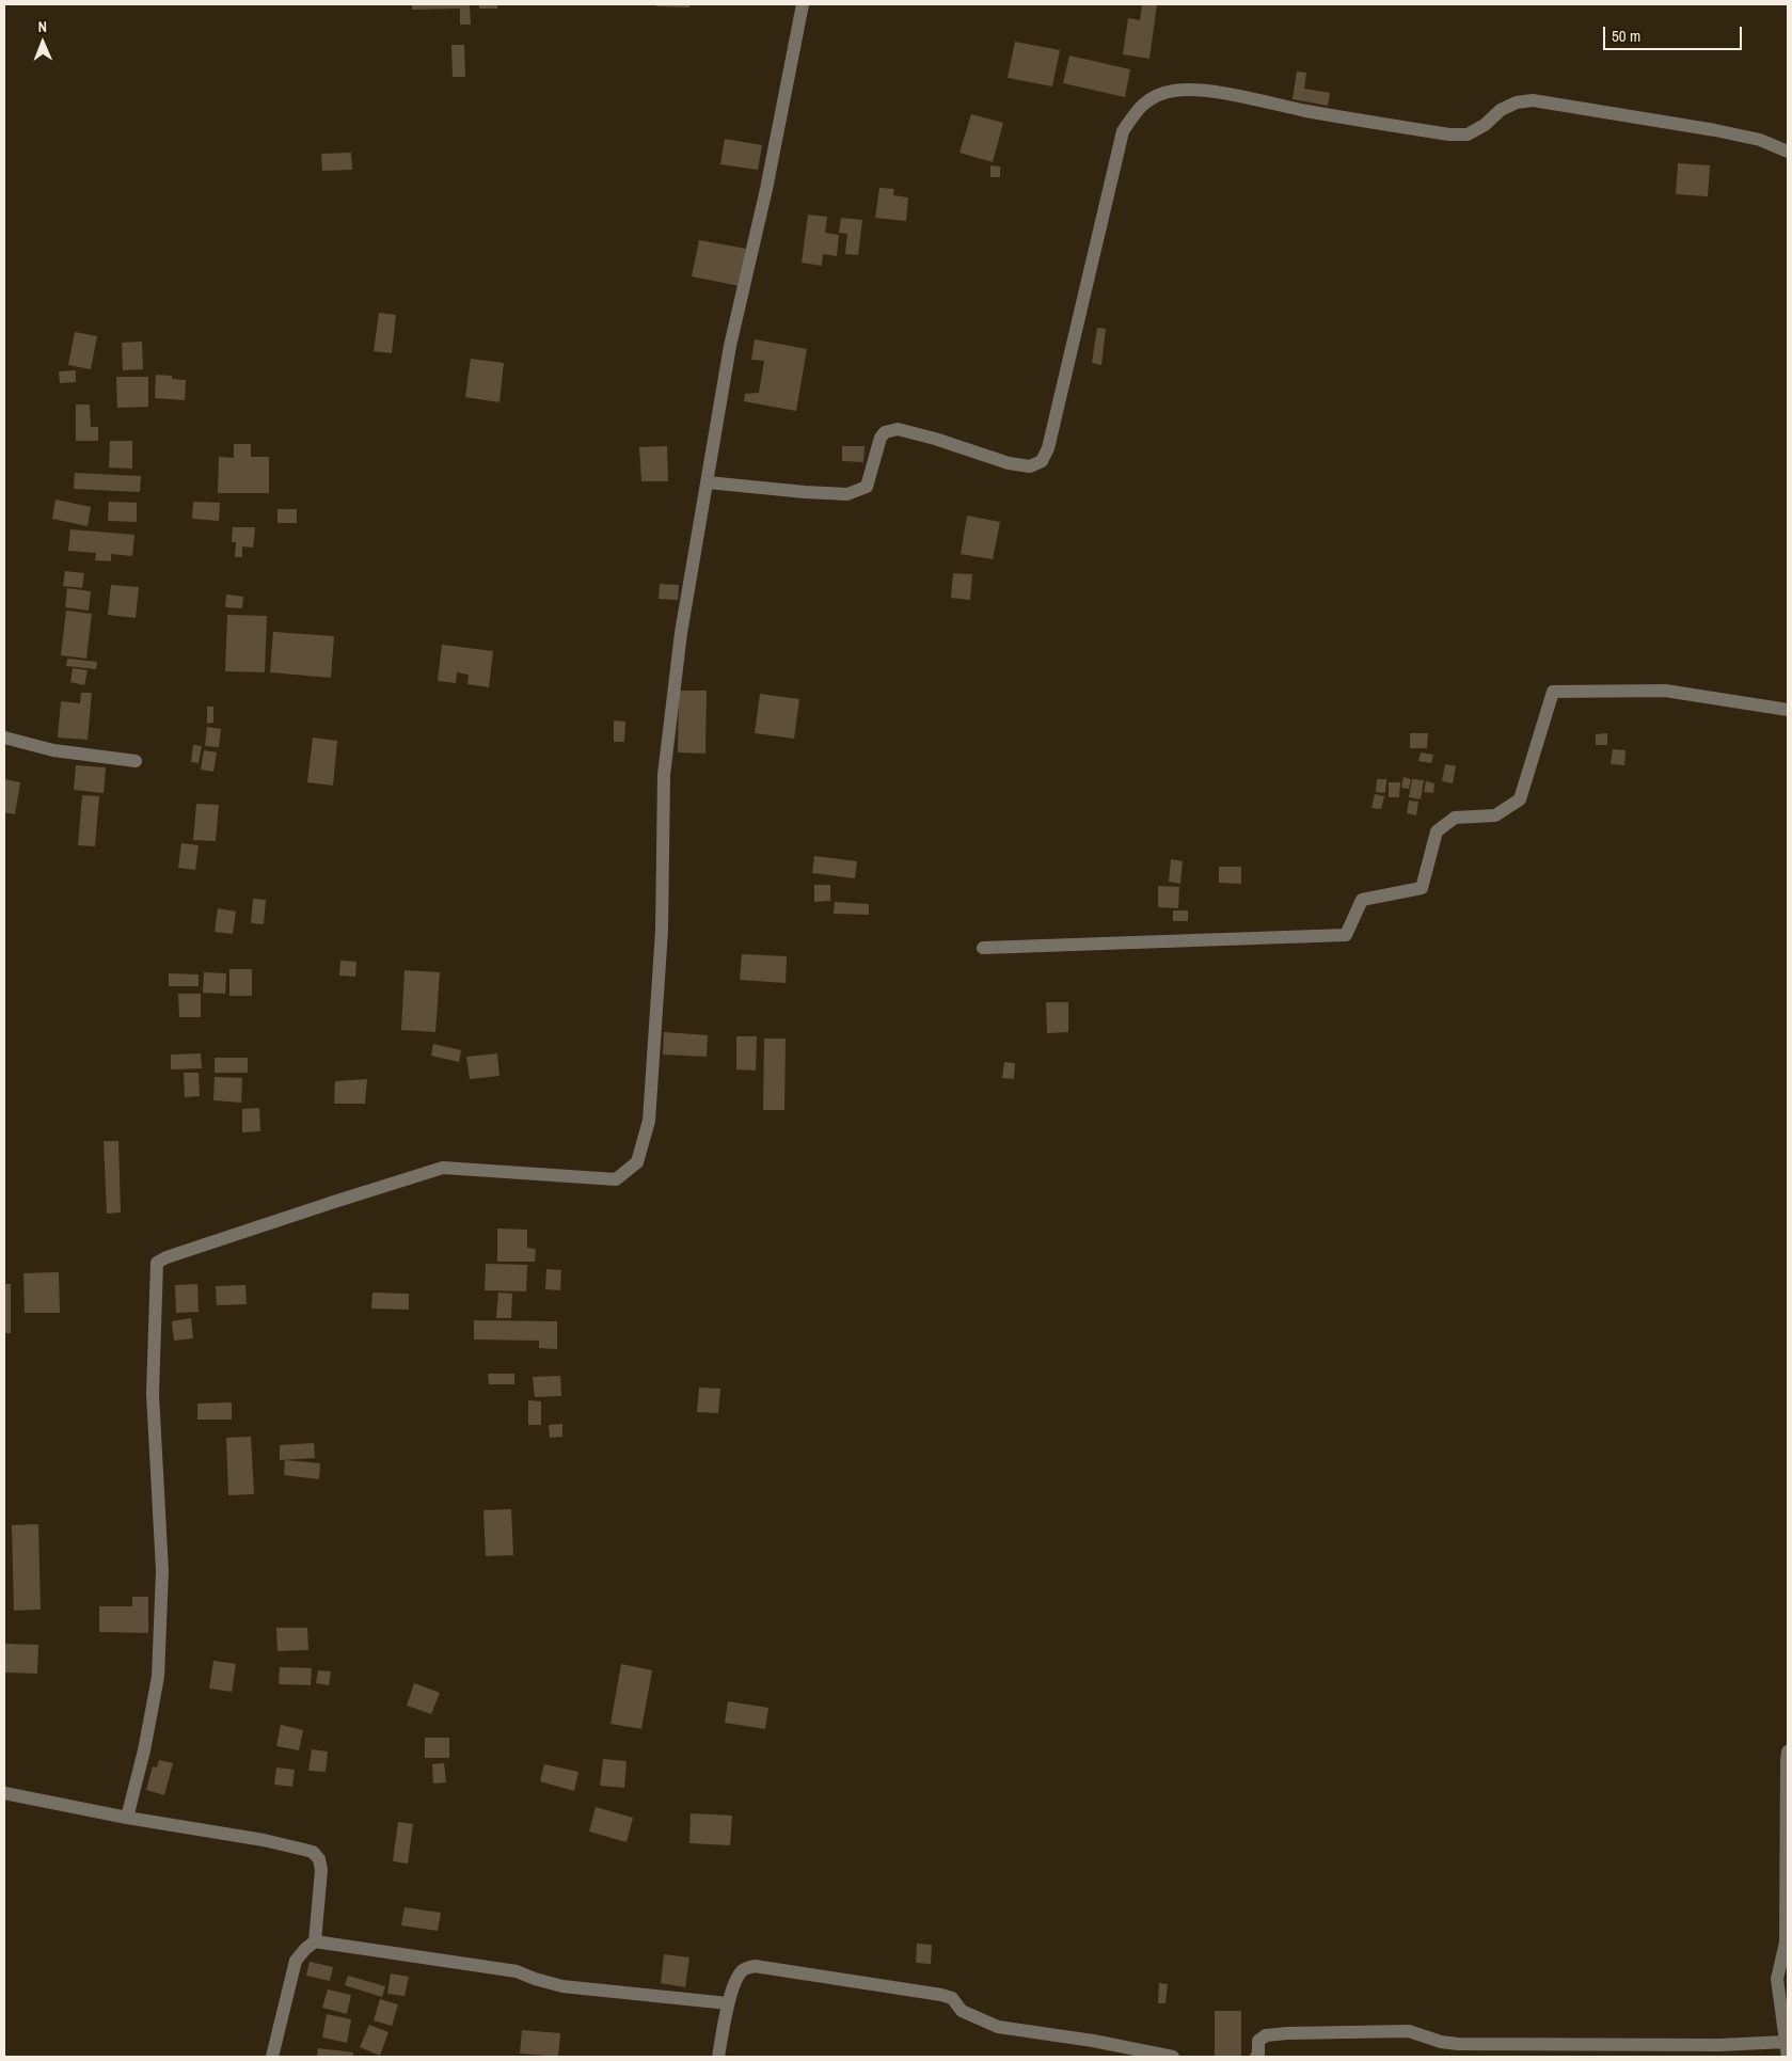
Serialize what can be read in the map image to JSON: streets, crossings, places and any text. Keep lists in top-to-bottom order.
{
  "scale_bar": "50 m",
  "north": "top"
}
